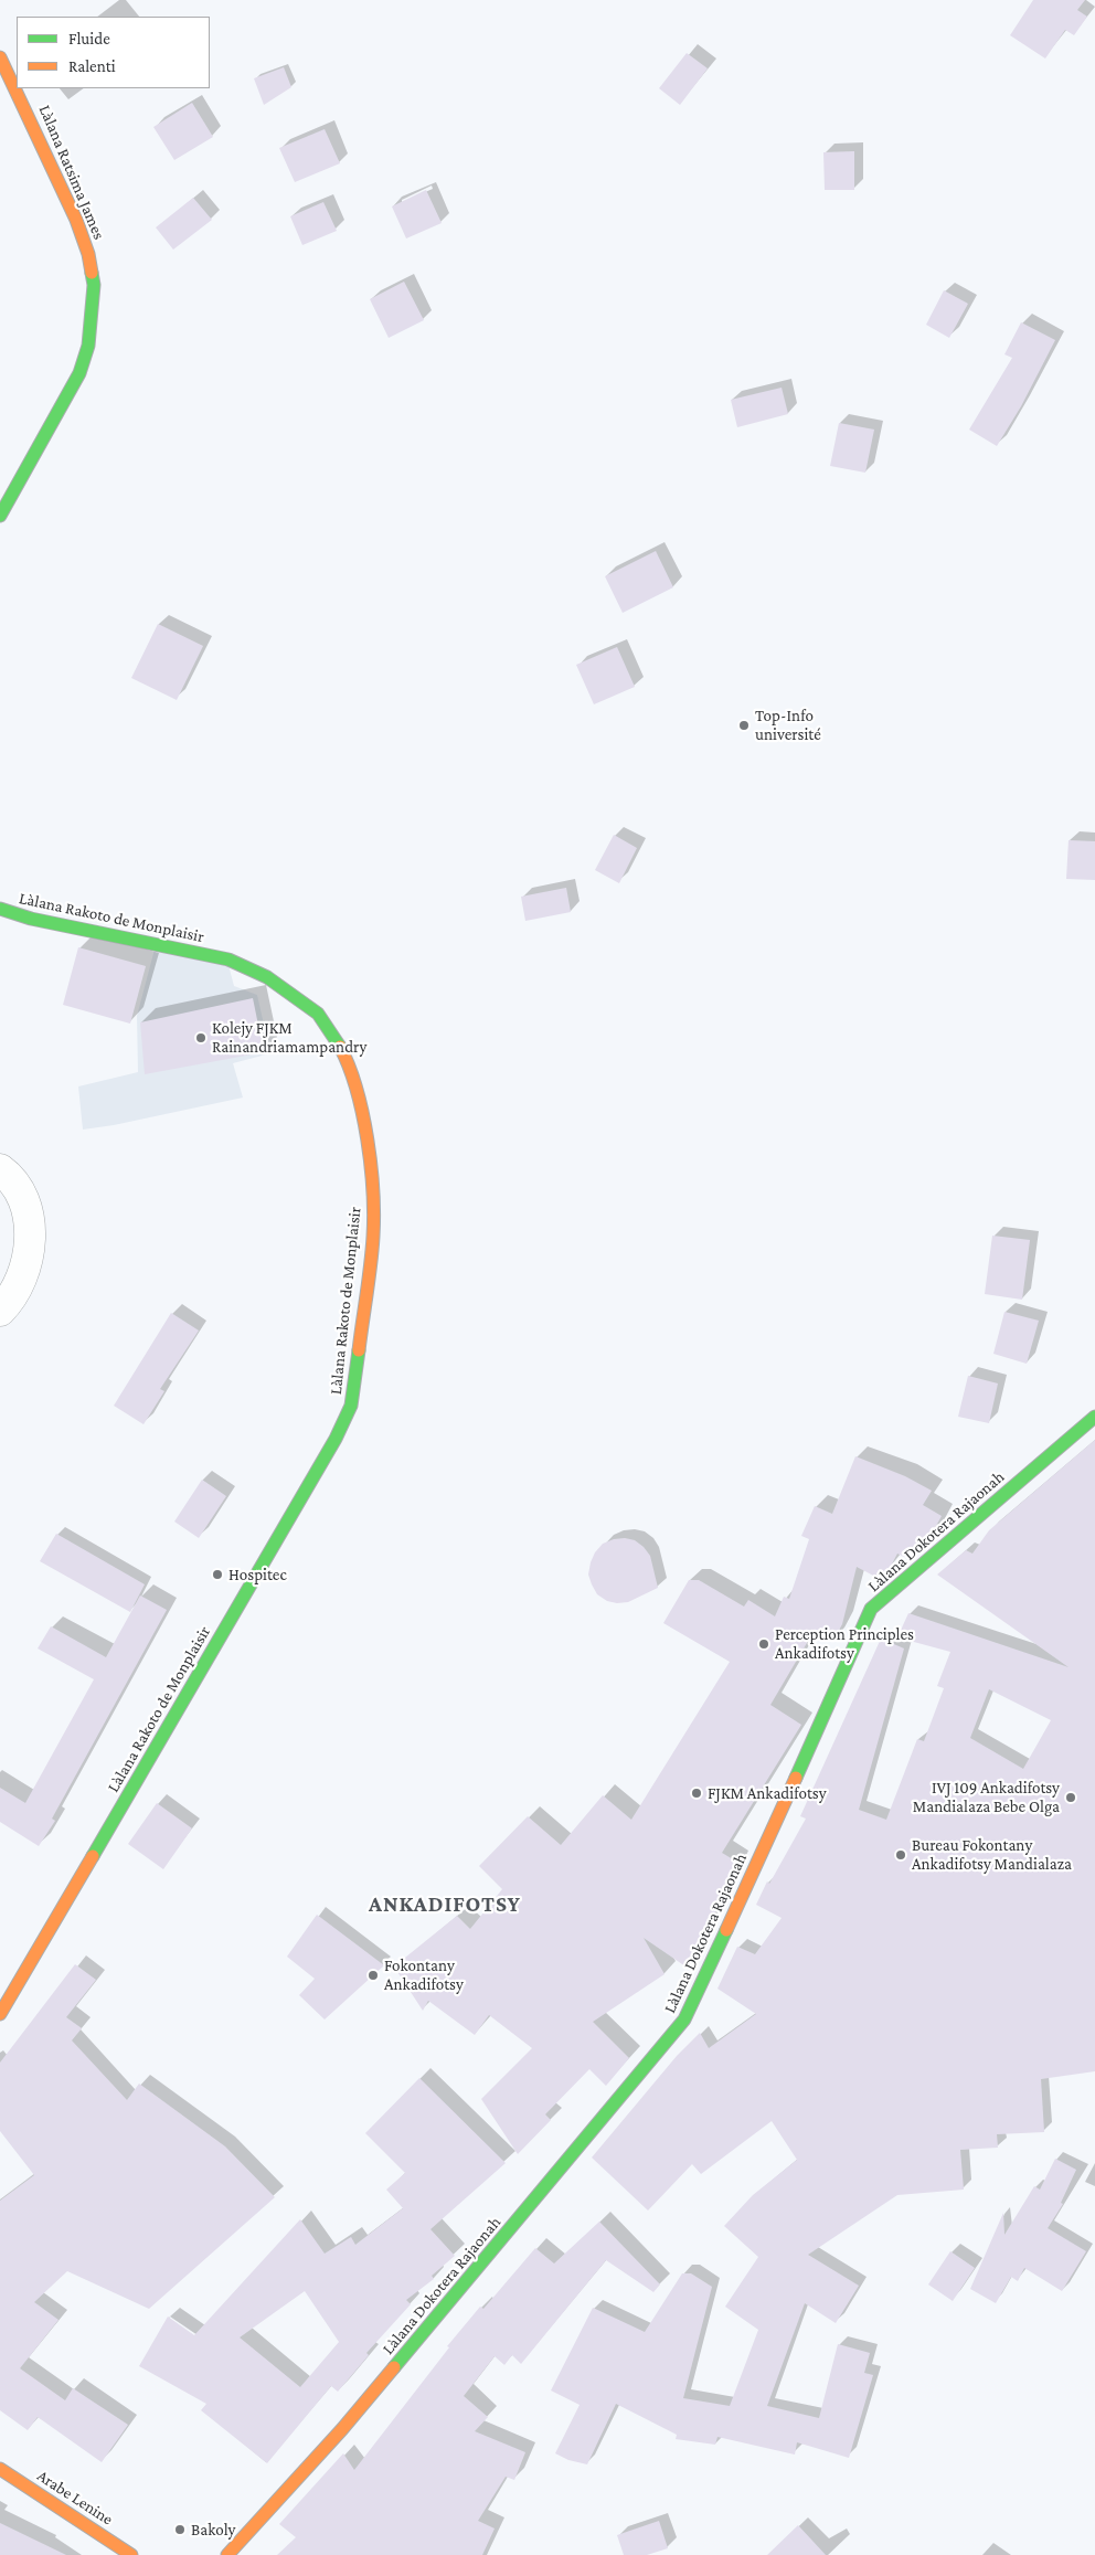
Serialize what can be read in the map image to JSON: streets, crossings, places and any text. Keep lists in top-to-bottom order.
{
  "streets": {
    "street": [
      "Làlana Ratsima James",
      "Làlana Rakoto de Monplaisir",
      "Làlana Dokotera Rajaonah",
      "Arabe Lenine"
    ]
  },
  "districts": ["ANKADIFOTSY"],
  "places": [
    "Top-Info université",
    "Kolejy FJKM Rainandriamampandry",
    "Hospitec",
    "Perception Principles Ankadifotsy",
    "FJKM Ankadifotsy",
    "IVJ 109 Ankadifotsy Mandialaza Bebe Olga",
    "Bureau Fokontany Ankadifotsy Mandialaza",
    "Fokontany Ankadifotsy",
    "Bakoly"
  ],
  "legend": ["Fluide", "Ralenti"]
}
